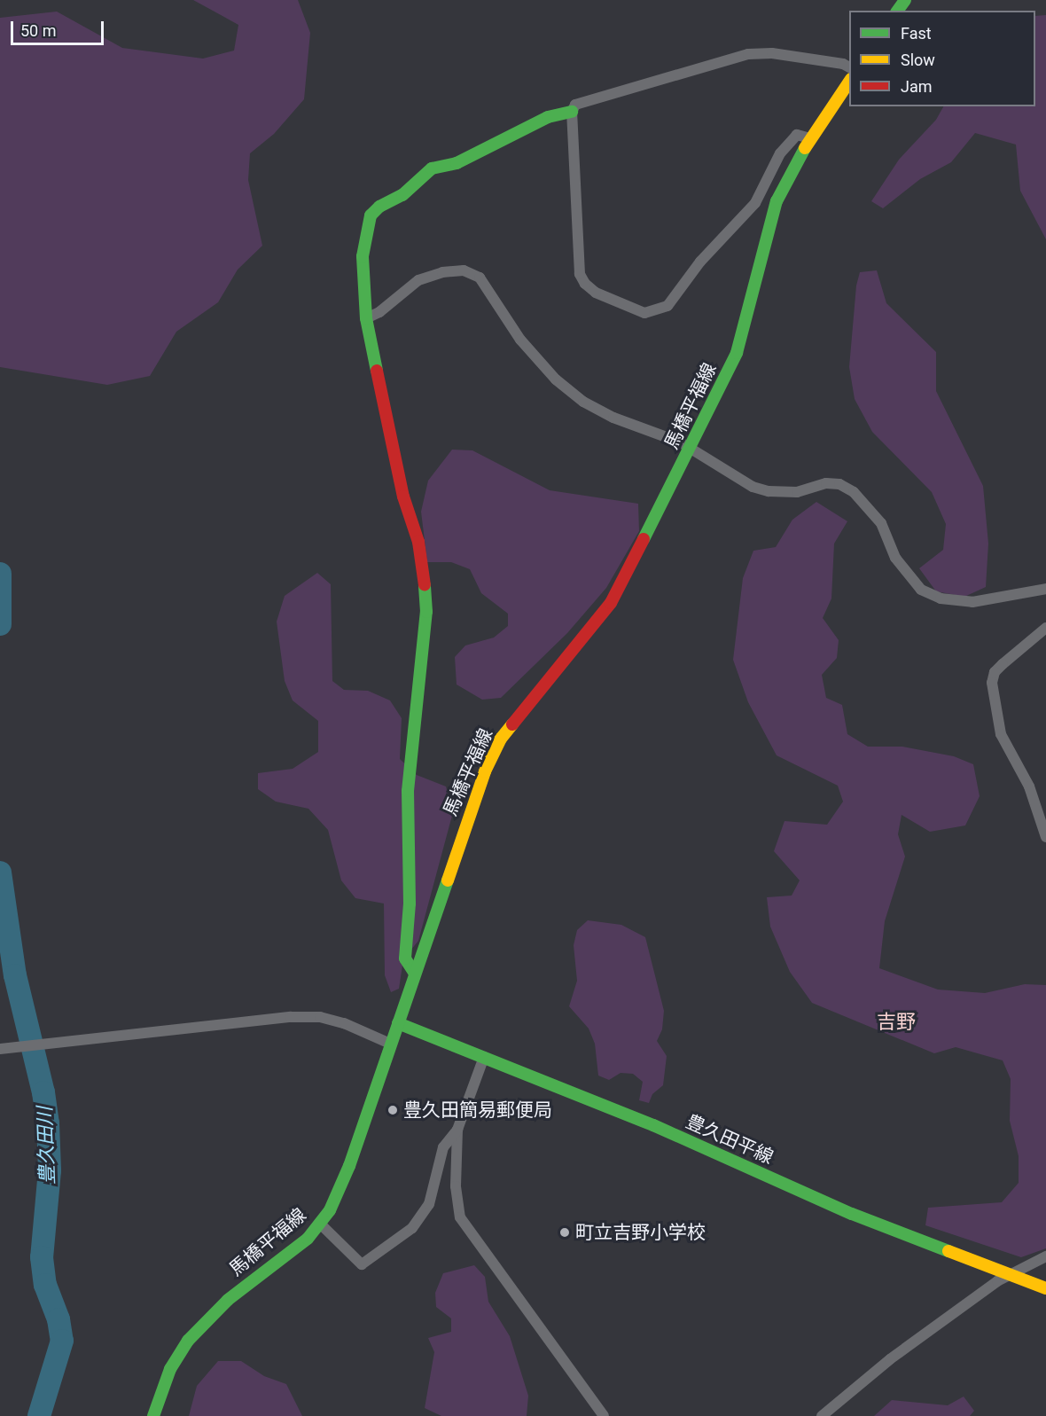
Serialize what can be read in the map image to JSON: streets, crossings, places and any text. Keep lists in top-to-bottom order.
{
  "streets": {
    "main road": ["馬橋平福線", "豊久田平線"]
  },
  "crossings": [
    ["馬橋平福線", "豊久田平線"]
  ],
  "districts": ["吉野"],
  "water": ["豊久田川"],
  "places": ["豊久田簡易郵便局", "町立吉野小学校"],
  "legend": ["Fast", "Slow", "Jam"],
  "scale_bar": "50 m"
}
